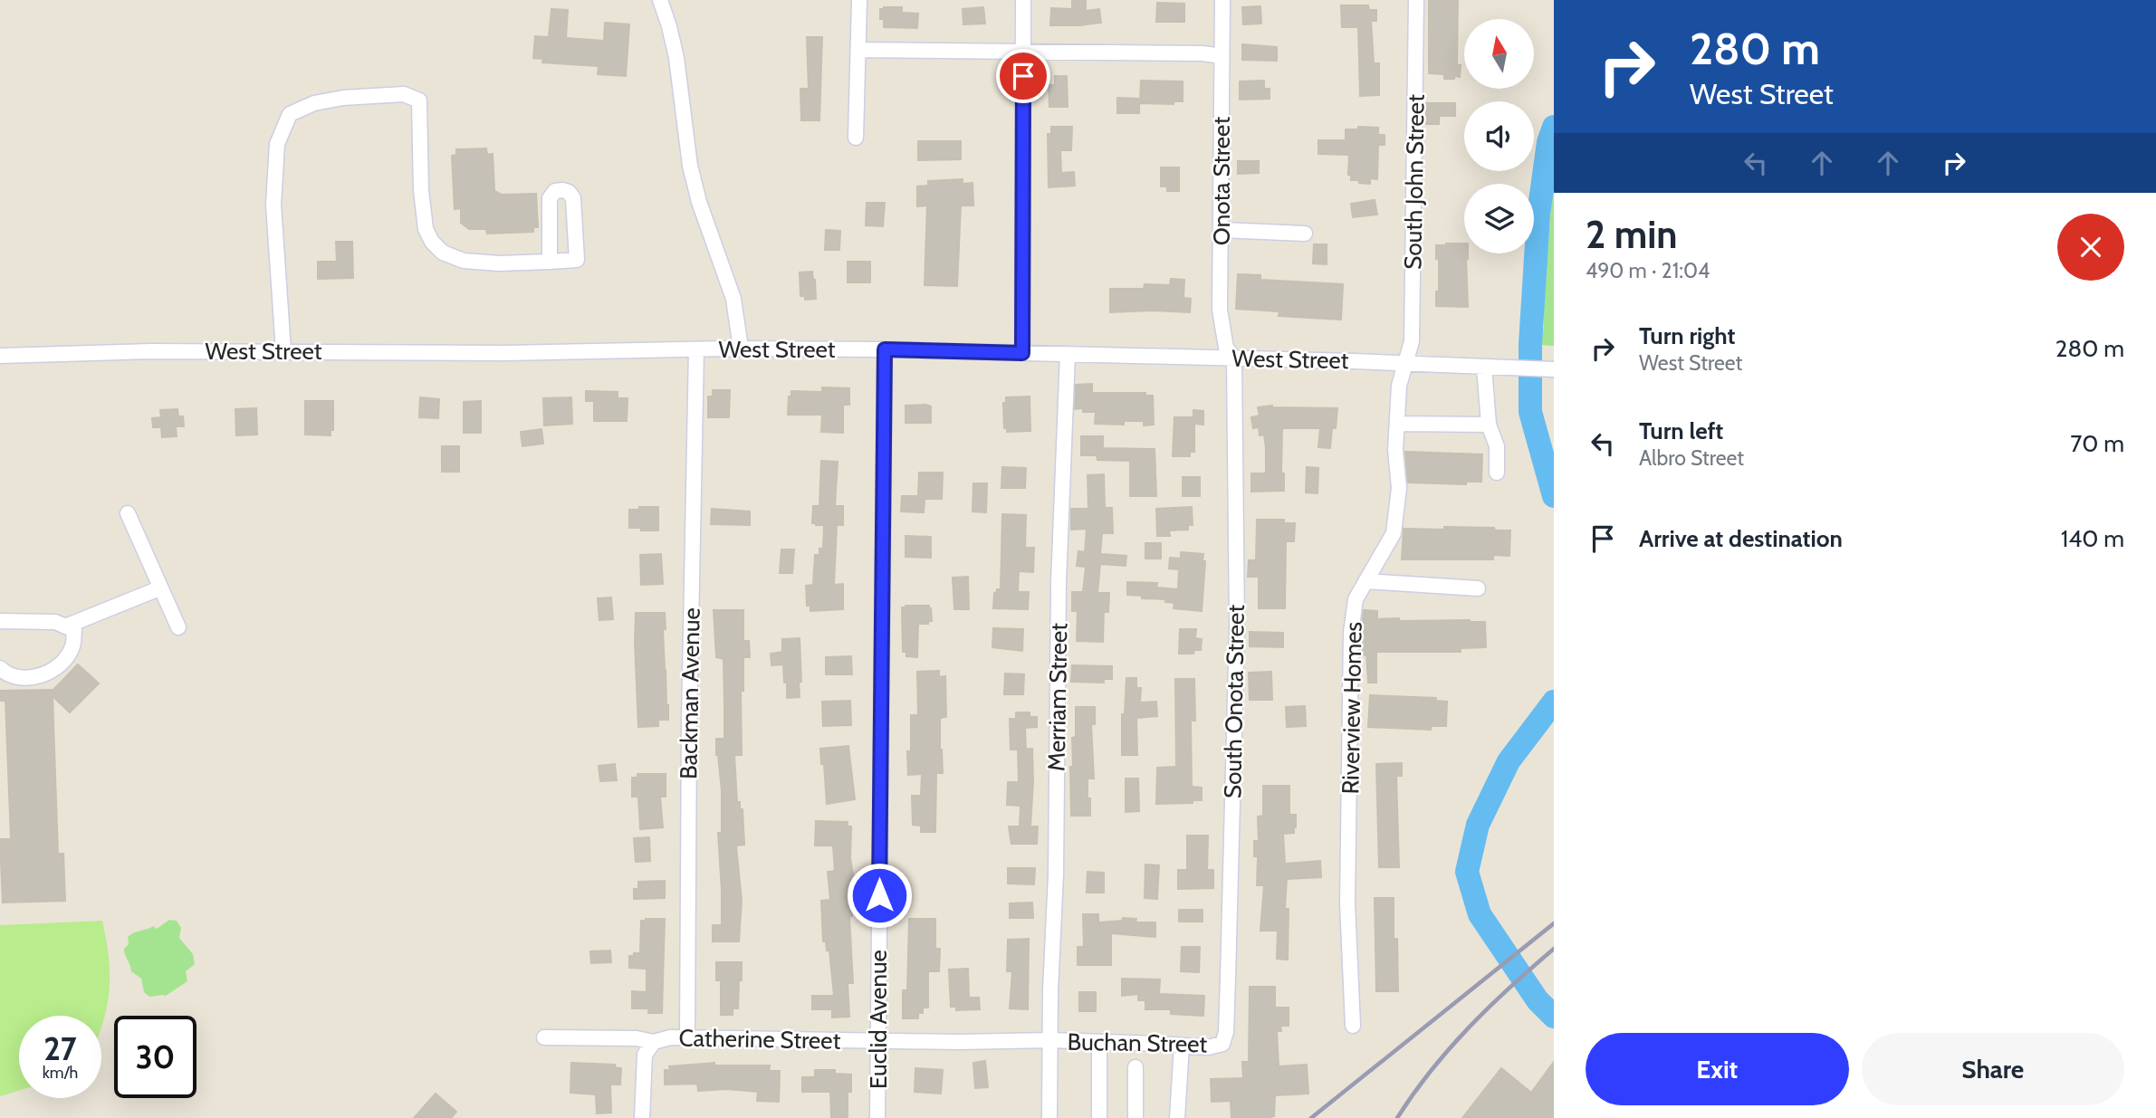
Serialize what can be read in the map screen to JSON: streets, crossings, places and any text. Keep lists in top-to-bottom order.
{
  "streets": {
    "street": [
      "Onota Street",
      "South John Street",
      "West Street",
      "Backman Avenue",
      "Merriam Street",
      "South Onota Street",
      "Riverview Homes",
      "Euclid Avenue",
      "Catherine Street",
      "Buchan Street"
    ]
  },
  "crossings": [
    ["Onota Street", "West Street"],
    ["Onota Street", "South Onota Street"],
    ["South John Street", "West Street"],
    ["South John Street", "Riverview Homes"],
    ["West Street", "Backman Avenue"],
    ["West Street", "Merriam Street"],
    ["West Street", "South Onota Street"],
    ["West Street", "Riverview Homes"],
    ["West Street", "Euclid Avenue"],
    ["Backman Avenue", "Catherine Street"],
    ["Merriam Street", "Catherine Street"],
    ["Merriam Street", "Buchan Street"],
    ["South Onota Street", "Buchan Street"],
    ["Euclid Avenue", "Catherine Street"],
    ["Catherine Street", "Buchan Street"]
  ],
  "north": "top",
  "page": {
    "turn": ["280 m", "West Street"],
    "heading": ["2 min", "490 m · 21:04"],
    "list": [
      {
        "name": "Turn right",
        "note": "West Street",
        "value": "280 m"
      },
      {
        "name": "Turn left",
        "note": "Albro Street",
        "value": "70 m"
      },
      {
        "name": "Arrive at destination",
        "value": "140 m"
      }
    ],
    "speed": "27 km/h",
    "limit": "30",
    "buttons": ["Exit", "Share"]
  }
}
